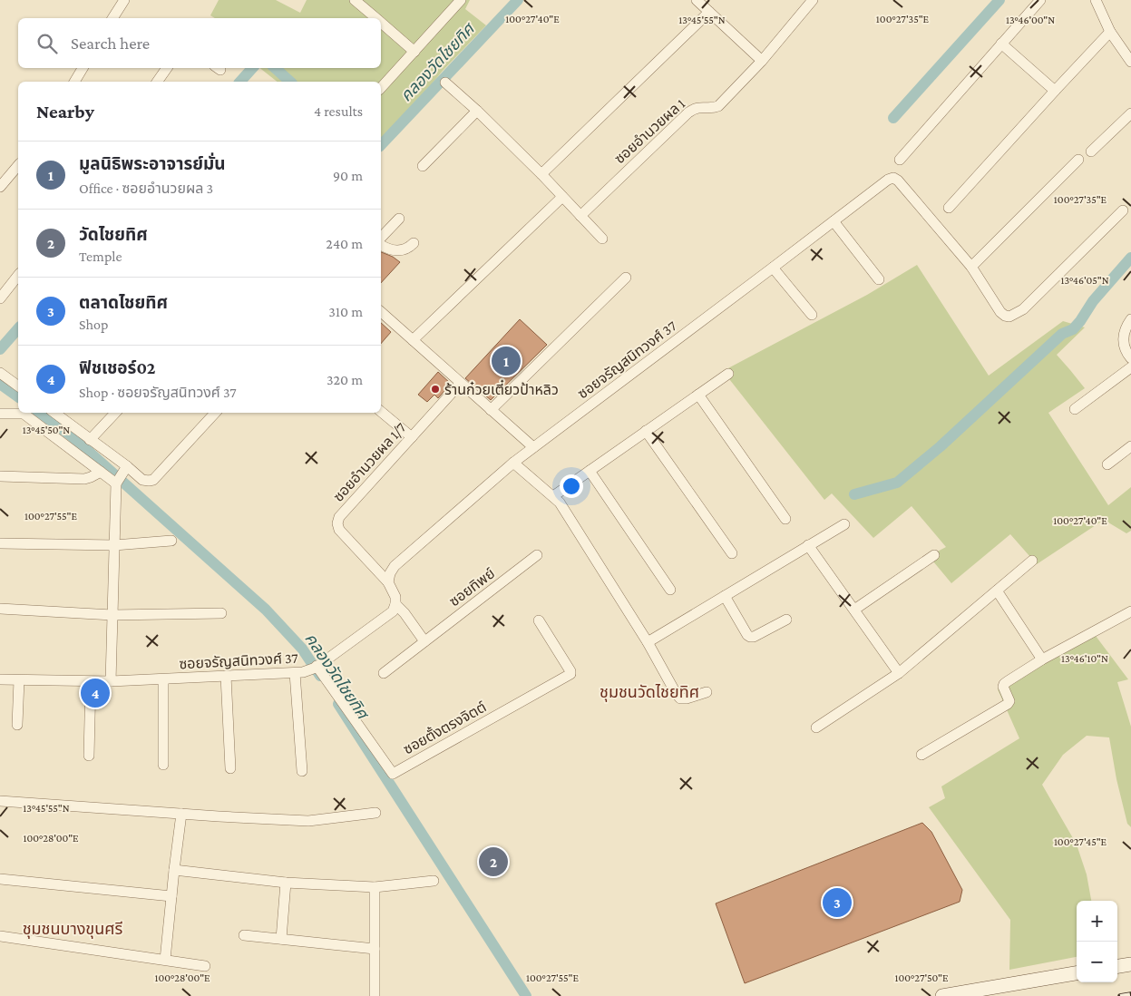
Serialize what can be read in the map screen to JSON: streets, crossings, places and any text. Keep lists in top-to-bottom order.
{
  "streets": {
    "street": [
      "ซอยอำนวยผล 1",
      "ซอยจรัญสนิทวงศ์ 37",
      "ซอยอำนวยผล 1/7",
      "ซอยทิพย์",
      "ซอยตั้งตรงจิตต์"
    ]
  },
  "crossings": [
    ["ซอยจรัญสนิทวงศ์ 37", "ซอยอำนวยผล 1/7"],
    ["ซอยจรัญสนิทวงศ์ 37", "ซอยตั้งตรงจิตต์"]
  ],
  "districts": ["ชุมชนวัดไชยทิศ", "ชุมชนบางขุนศรี"],
  "water": ["คลองวัดไชยทิศ"],
  "places": ["ร้านก๋วยเตี๋ยวป้าหลิว"],
  "page": {
    "search": "Search here",
    "heading": ["Nearby", "4 results"],
    "list": [
      {
        "mark": "1",
        "name": "มูลนิธิพระอาจารย์มั่น",
        "note": "Office · ซอยอำนวยผล 3",
        "value": "90 m"
      },
      {
        "mark": "2",
        "name": "วัดไชยทิศ",
        "note": "Temple",
        "value": "240 m"
      },
      {
        "mark": "3",
        "name": "ตลาดไชยทิศ",
        "note": "Shop",
        "value": "310 m"
      },
      {
        "mark": "4",
        "name": "ฟิชเชอร์02",
        "note": "Shop · ซอยจรัญสนิทวงศ์ 37",
        "value": "320 m"
      }
    ],
    "pins": [
      "1",
      "4",
      "2",
      "3"
    ],
    "map_buttons": ["+", "−"]
  },
  "coordinates": [
    "100°27'40\"E",
    "100°27'35\"E",
    "13°45'55\"N",
    "13°46'00\"N",
    "13°46'05\"N",
    "13°45'50\"N",
    "100°27'55\"E",
    "13°46'10\"N",
    "100°28'00\"E",
    "100°27'45\"E",
    "100°27'50\"E"
  ]
}
